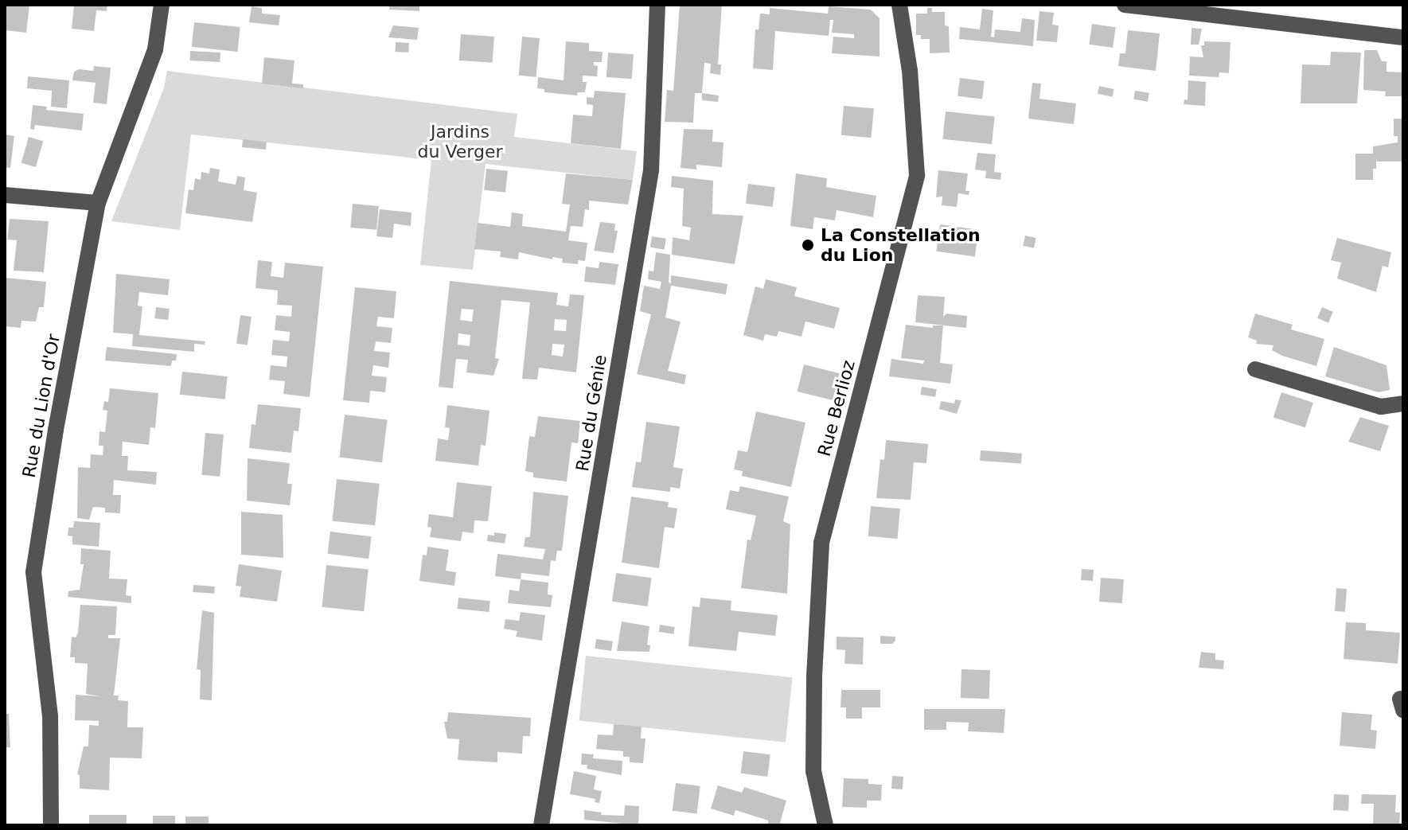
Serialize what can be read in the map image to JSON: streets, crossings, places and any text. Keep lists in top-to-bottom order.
{
  "streets": {
    "street": ["Rue du Lion d'Or", "Rue Berlioz", "Rue du Génie"]
  },
  "parks": ["Jardins du Verger"],
  "places": ["La Constellation du Lion"]
}
